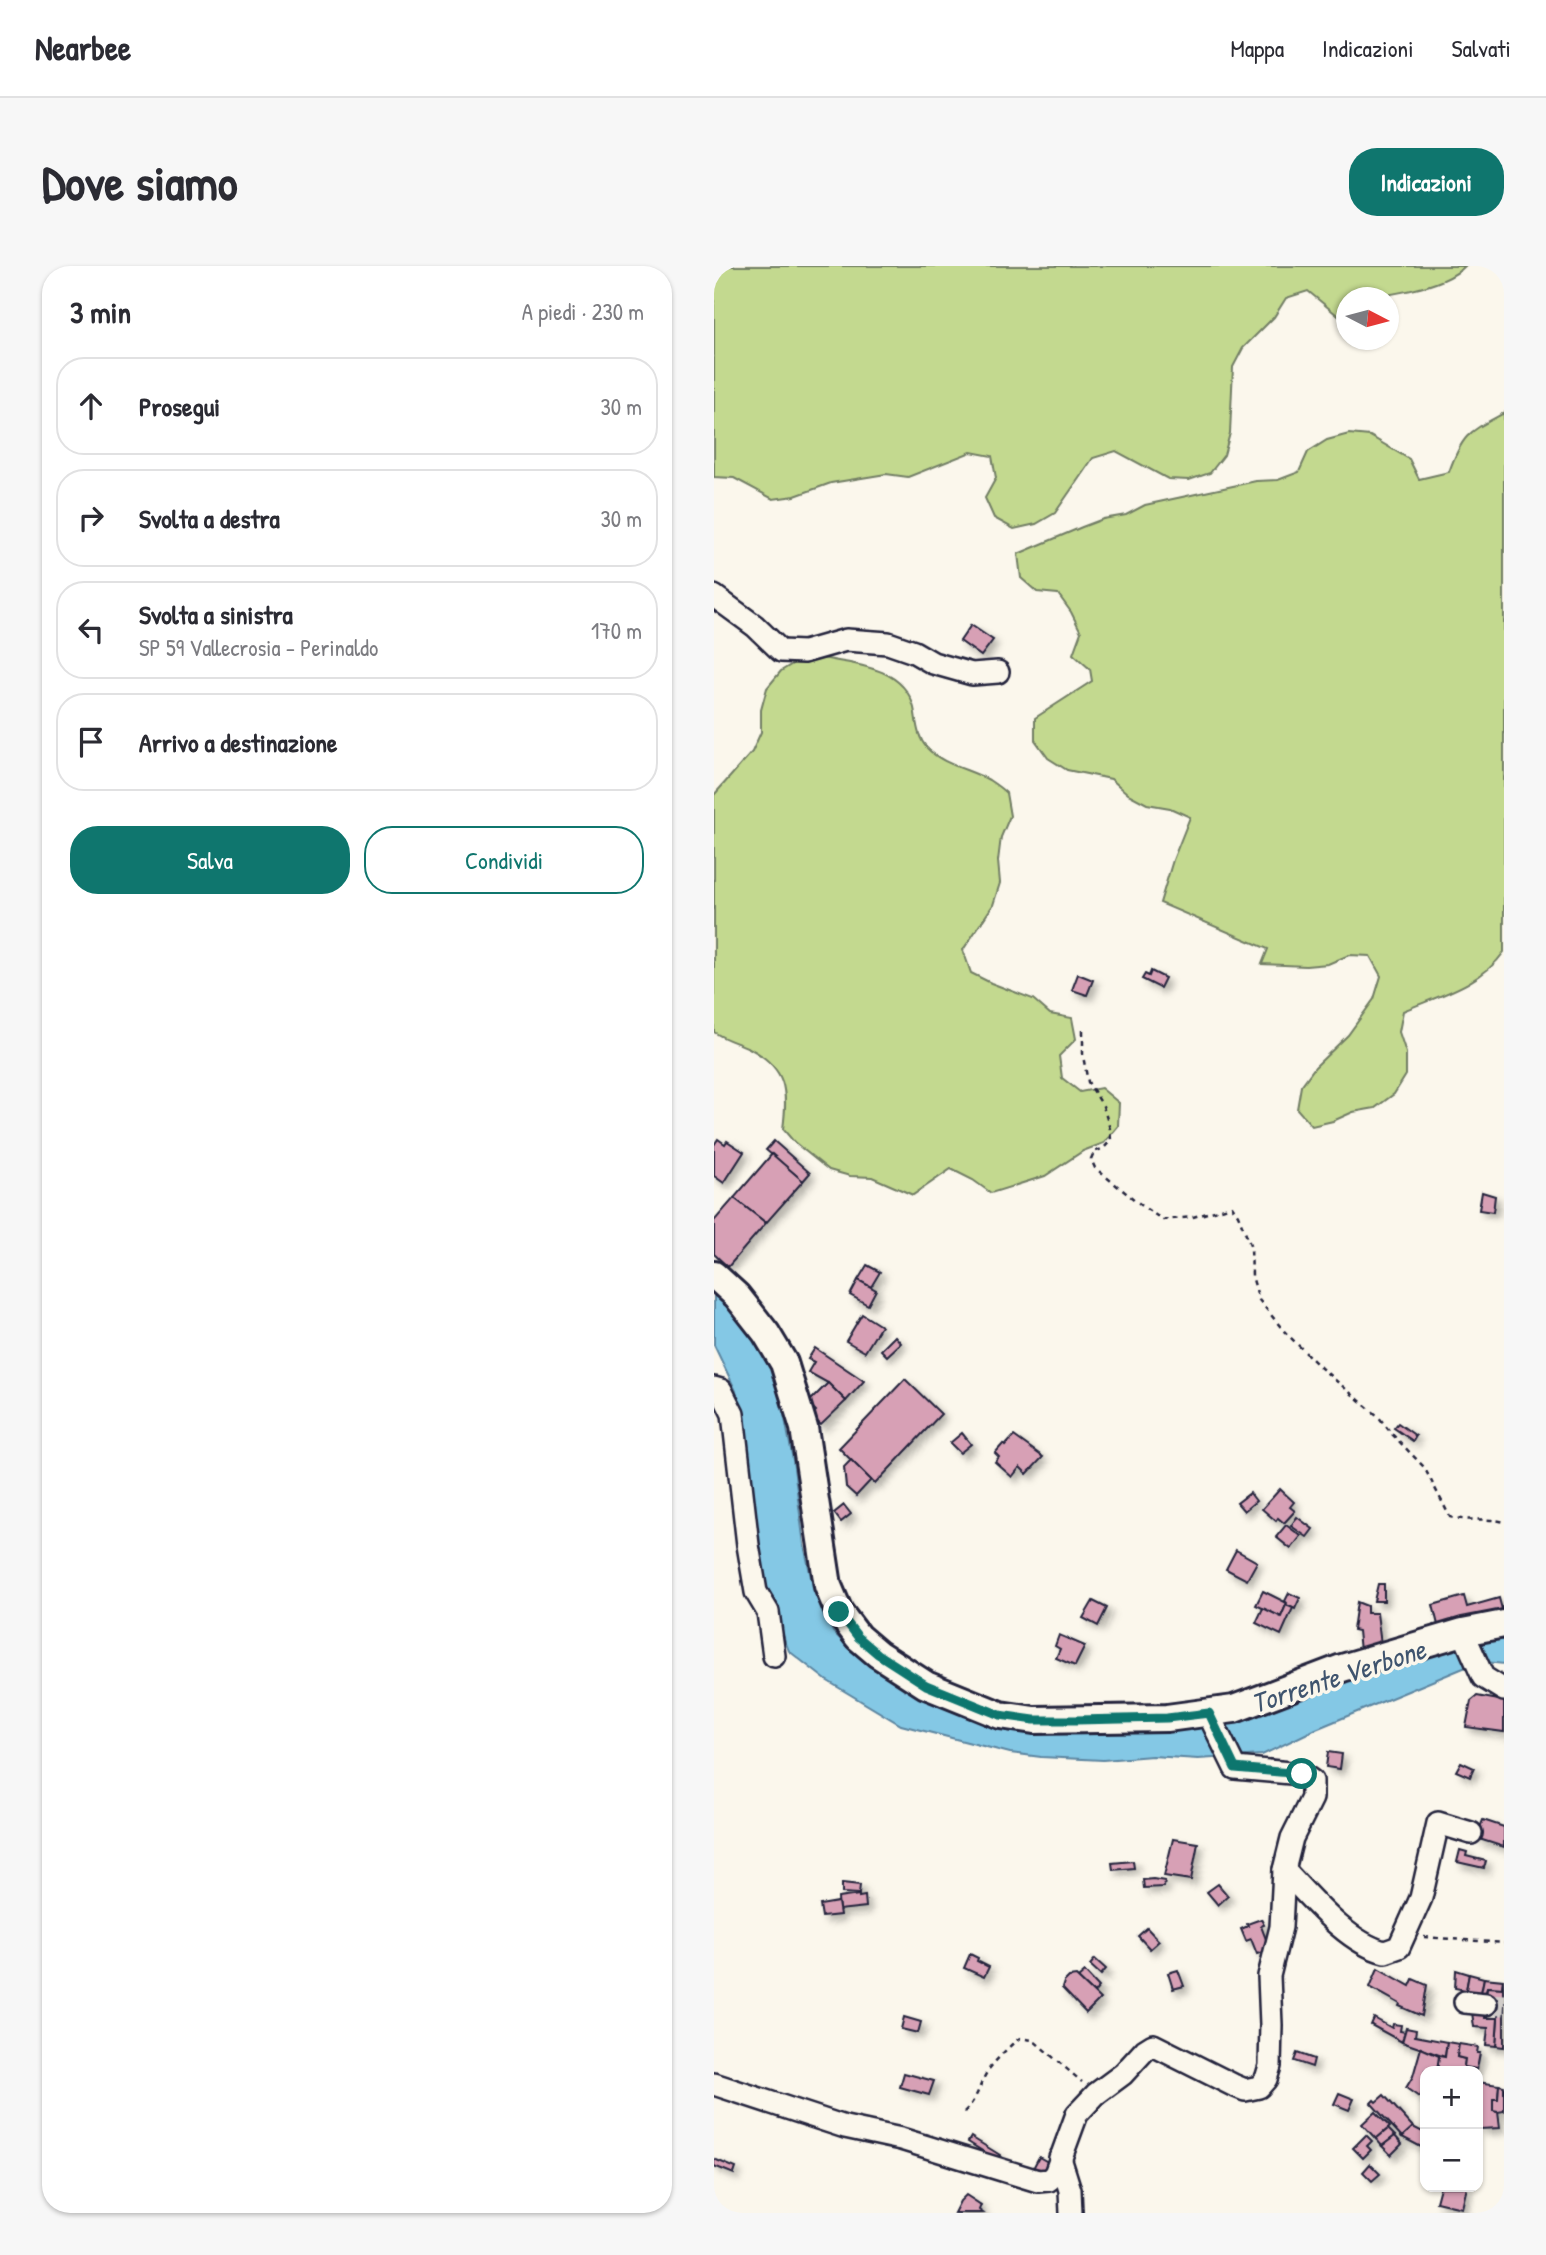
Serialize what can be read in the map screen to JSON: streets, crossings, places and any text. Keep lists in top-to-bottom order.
{
  "water": ["Torrente Verbone"],
  "north": "right",
  "page": {
    "header": "Nearbee",
    "nav": ["Mappa", "Indicazioni", "Salvati"],
    "buttons": [
      "Indicazioni",
      ["Salva", "Condividi"]
    ],
    "title": "Dove siamo",
    "heading": ["3 min", "A piedi · 230 m"],
    "list": [
      ["Prosegui", "30 m"],
      ["Svolta a destra", "30 m"],
      ["Svolta a sinistra", "SP 59 Vallecrosia - Perinaldo", "170 m"],
      "Arrivo a destinazione"
    ],
    "map_buttons": ["+", "−"]
  }
}
